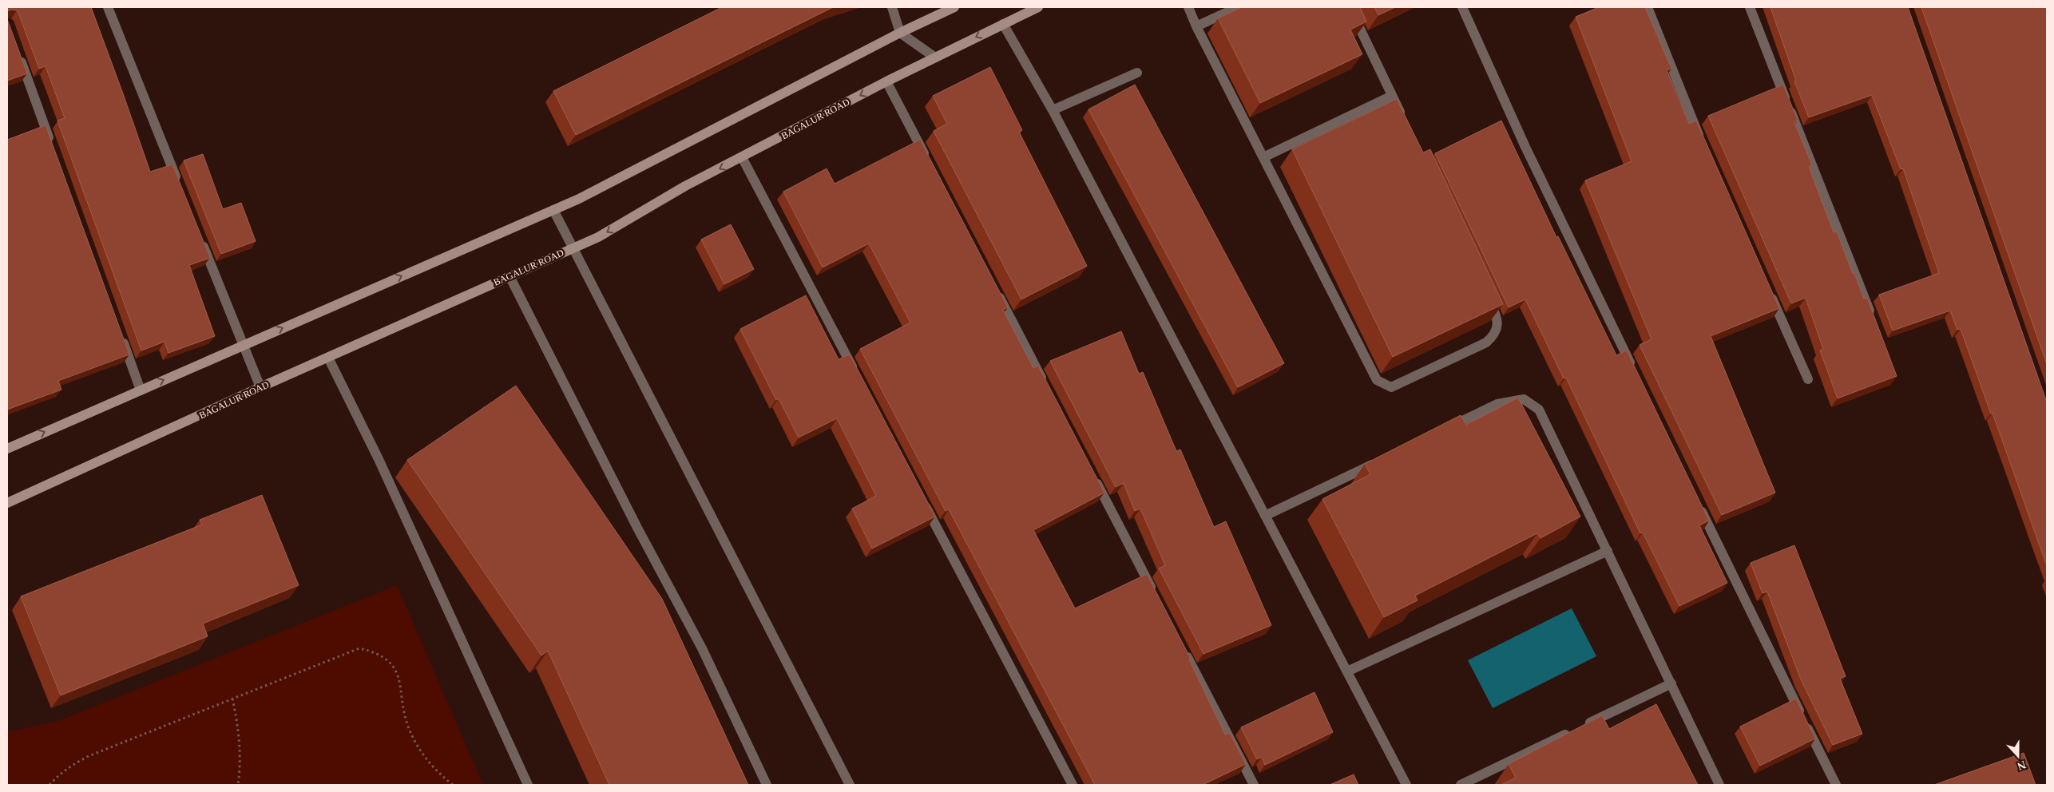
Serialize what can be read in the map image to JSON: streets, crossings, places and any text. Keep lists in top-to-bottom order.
{
  "streets": {
    "main road": ["BAGALUR ROAD"]
  },
  "north": "bottom"
}
